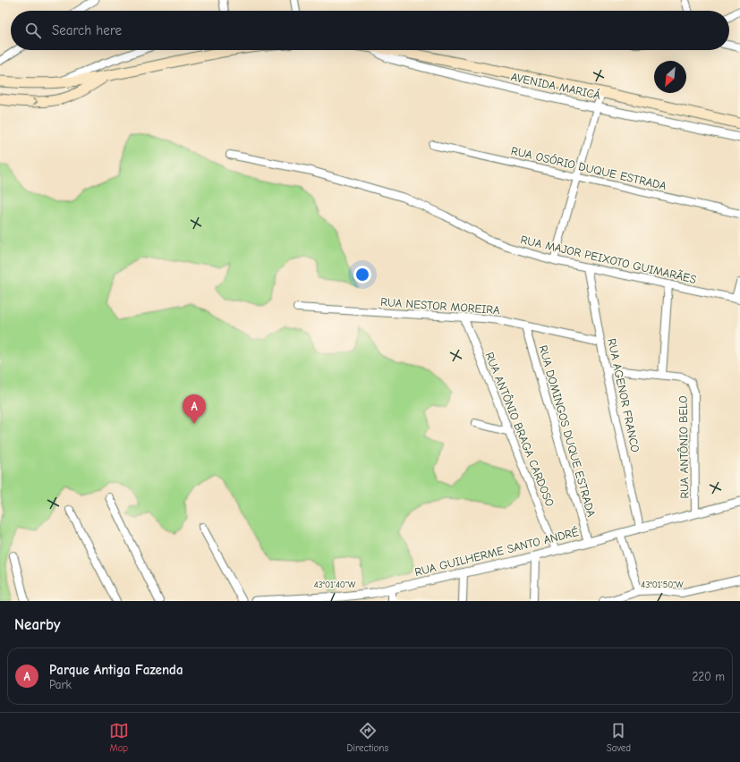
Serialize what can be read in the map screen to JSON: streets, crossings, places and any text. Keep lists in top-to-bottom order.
{
  "streets": {
    "street": [
      "AVENIDA MARICÁ",
      "RUA OSÓRIO DUQUE ESTRADA",
      "RUA MAJOR PEIXOTO GUIMARÃES",
      "RUA NESTOR MOREIRA",
      "RUA AGENOR FRANCO",
      "RUA ANTÔNIO BRAGA CARDOSO",
      "RUA DOMINGOS DUQUE ESTRADA",
      "RUA ANTÔNIO BELO",
      "RUA GUILHERME SANTO ANDRÉ"
    ]
  },
  "crossings": [
    ["RUA MAJOR PEIXOTO GUIMARÃES", "RUA AGENOR FRANCO"],
    ["RUA NESTOR MOREIRA", "RUA AGENOR FRANCO"],
    ["RUA NESTOR MOREIRA", "RUA ANTÔNIO BRAGA CARDOSO"],
    ["RUA NESTOR MOREIRA", "RUA DOMINGOS DUQUE ESTRADA"],
    ["RUA AGENOR FRANCO", "RUA ANTÔNIO BELO"],
    ["RUA AGENOR FRANCO", "RUA GUILHERME SANTO ANDRÉ"],
    ["RUA ANTÔNIO BRAGA CARDOSO", "RUA GUILHERME SANTO ANDRÉ"],
    ["RUA DOMINGOS DUQUE ESTRADA", "RUA GUILHERME SANTO ANDRÉ"],
    ["RUA ANTÔNIO BELO", "RUA GUILHERME SANTO ANDRÉ"]
  ],
  "north": "bottom left",
  "page": {
    "search": "Search here",
    "pins": "A",
    "heading": "Nearby",
    "list": [
      {
        "mark": "A",
        "name": "Parque Antiga Fazenda",
        "note": "Park",
        "value": "220 m"
      }
    ],
    "nav": ["Map", "Directions", "Saved"]
  },
  "coordinates": ["43°01'40\"W", "43°01'50\"W"]
}
